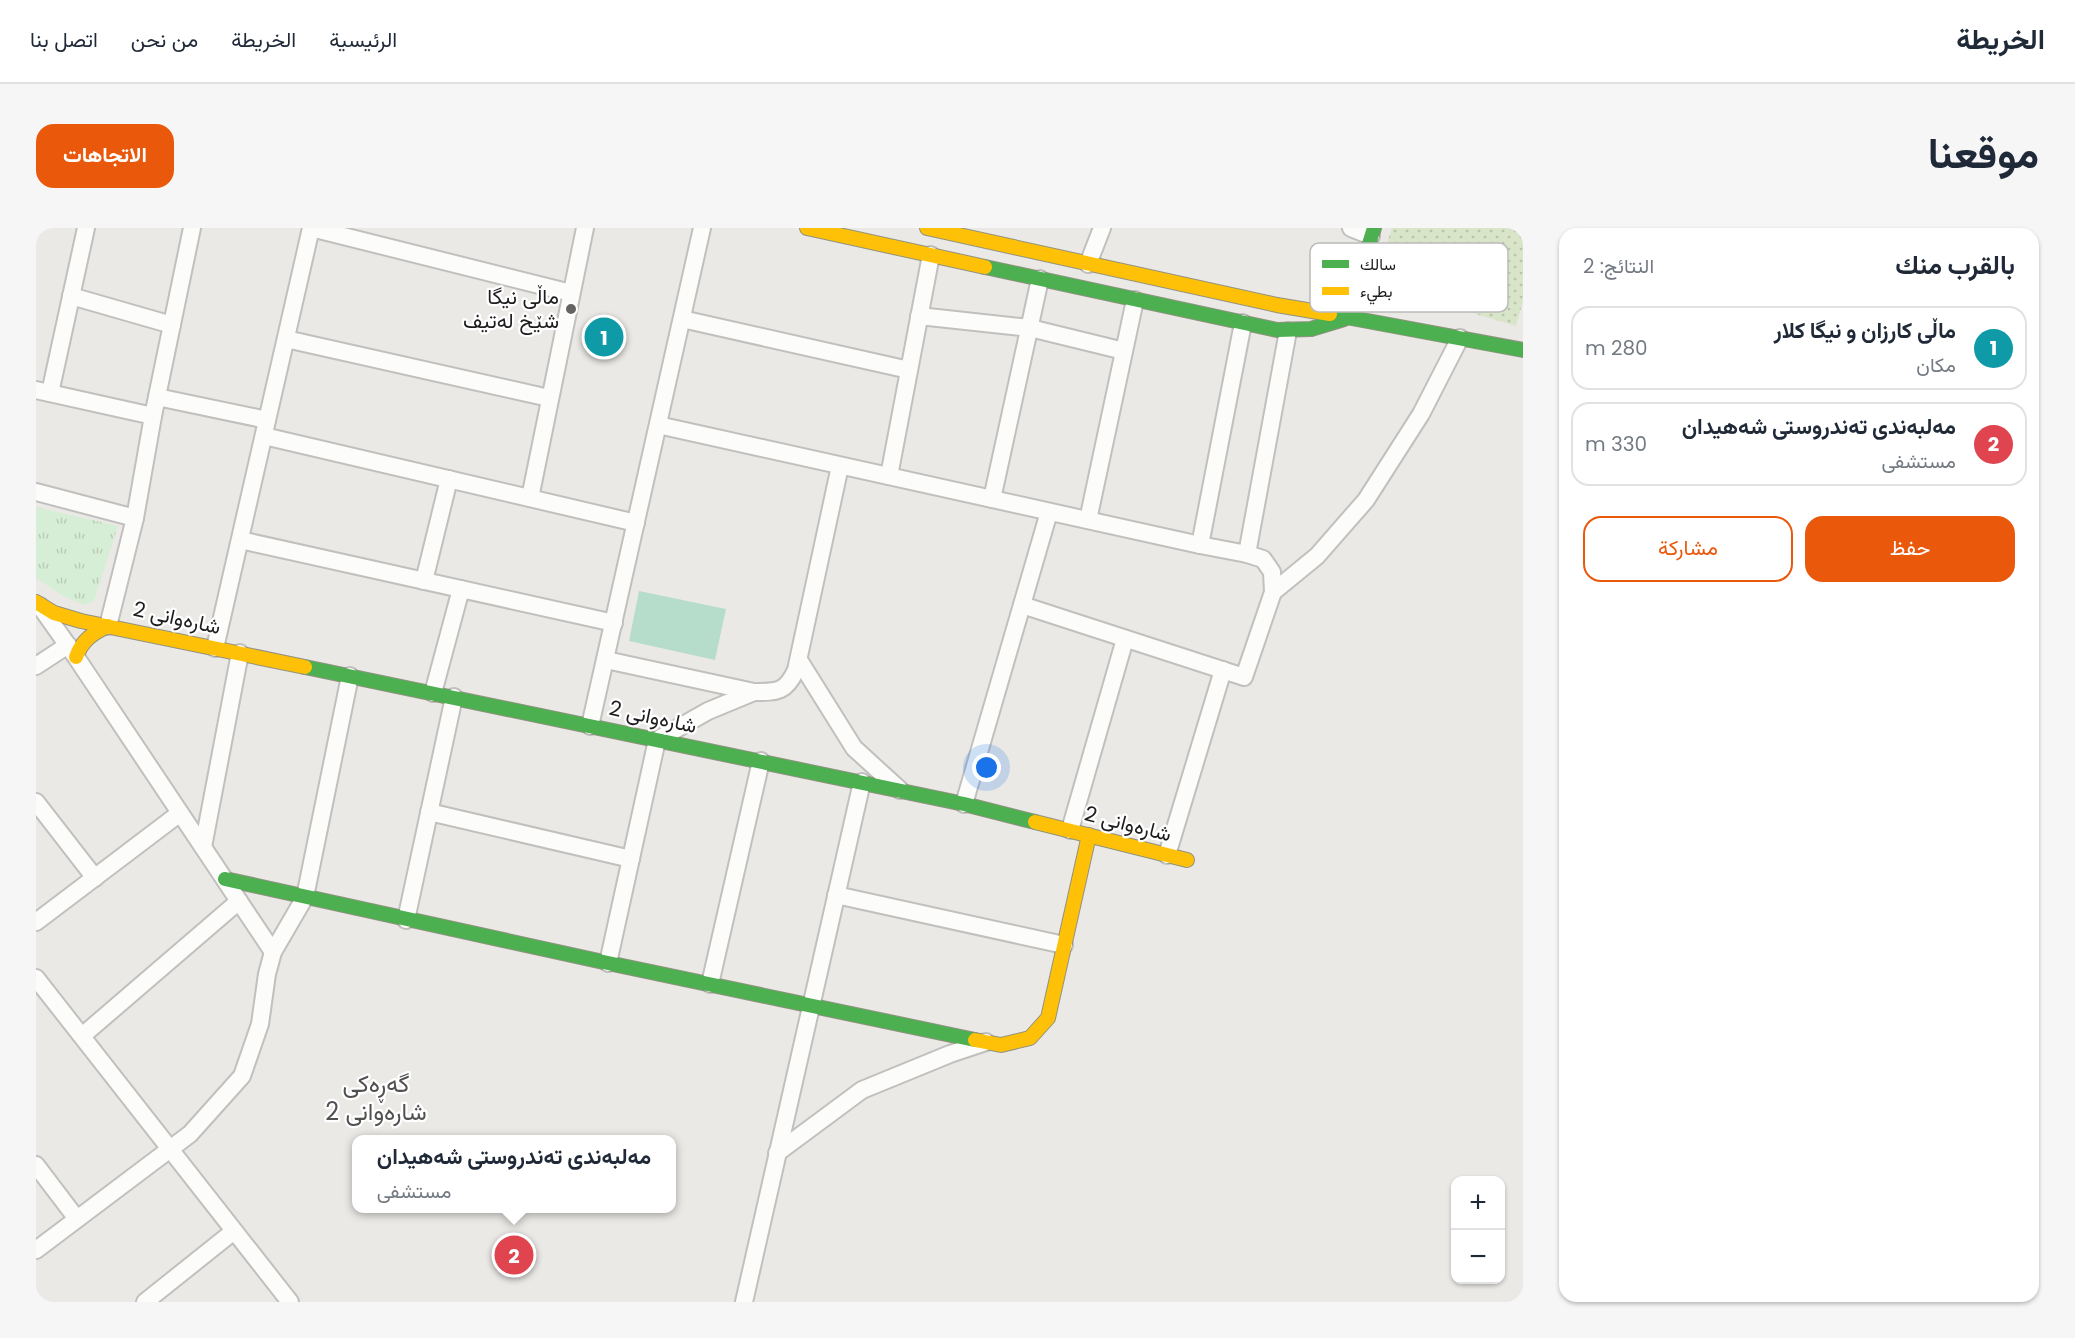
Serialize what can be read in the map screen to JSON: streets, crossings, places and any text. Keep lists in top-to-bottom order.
{
  "streets": {
    "street": ["شارەوانی 2"]
  },
  "districts": ["گەڕەکی شارەوانی 2"],
  "places": ["ماڵی نیگا شێخ لەتیف"],
  "legend": ["سالك", "بطيء"],
  "page": {
    "header": "الخريطة",
    "nav": [
      "الرئيسية",
      "الخريطة",
      "من نحن",
      "اتصل بنا"
    ],
    "title": "موقعنا",
    "buttons": [
      "الاتجاهات",
      ["حفظ", "مشاركة"]
    ],
    "heading": ["بالقرب منك", "النتائج: 2"],
    "list": [
      {
        "mark": "1",
        "name": "ماڵی کارزان و نیگا کلار",
        "note": "مكان",
        "value": "280 m"
      },
      {
        "mark": "2",
        "name": "مەلبەندی تەندروستی شەهیدان",
        "note": "مستشفى",
        "value": "330 m"
      }
    ],
    "pins": ["1", "2"],
    "popup": ["مەلبەندی تەندروستی شەهیدان", "مستشفى"],
    "map_buttons": ["+", "−"]
  }
}
